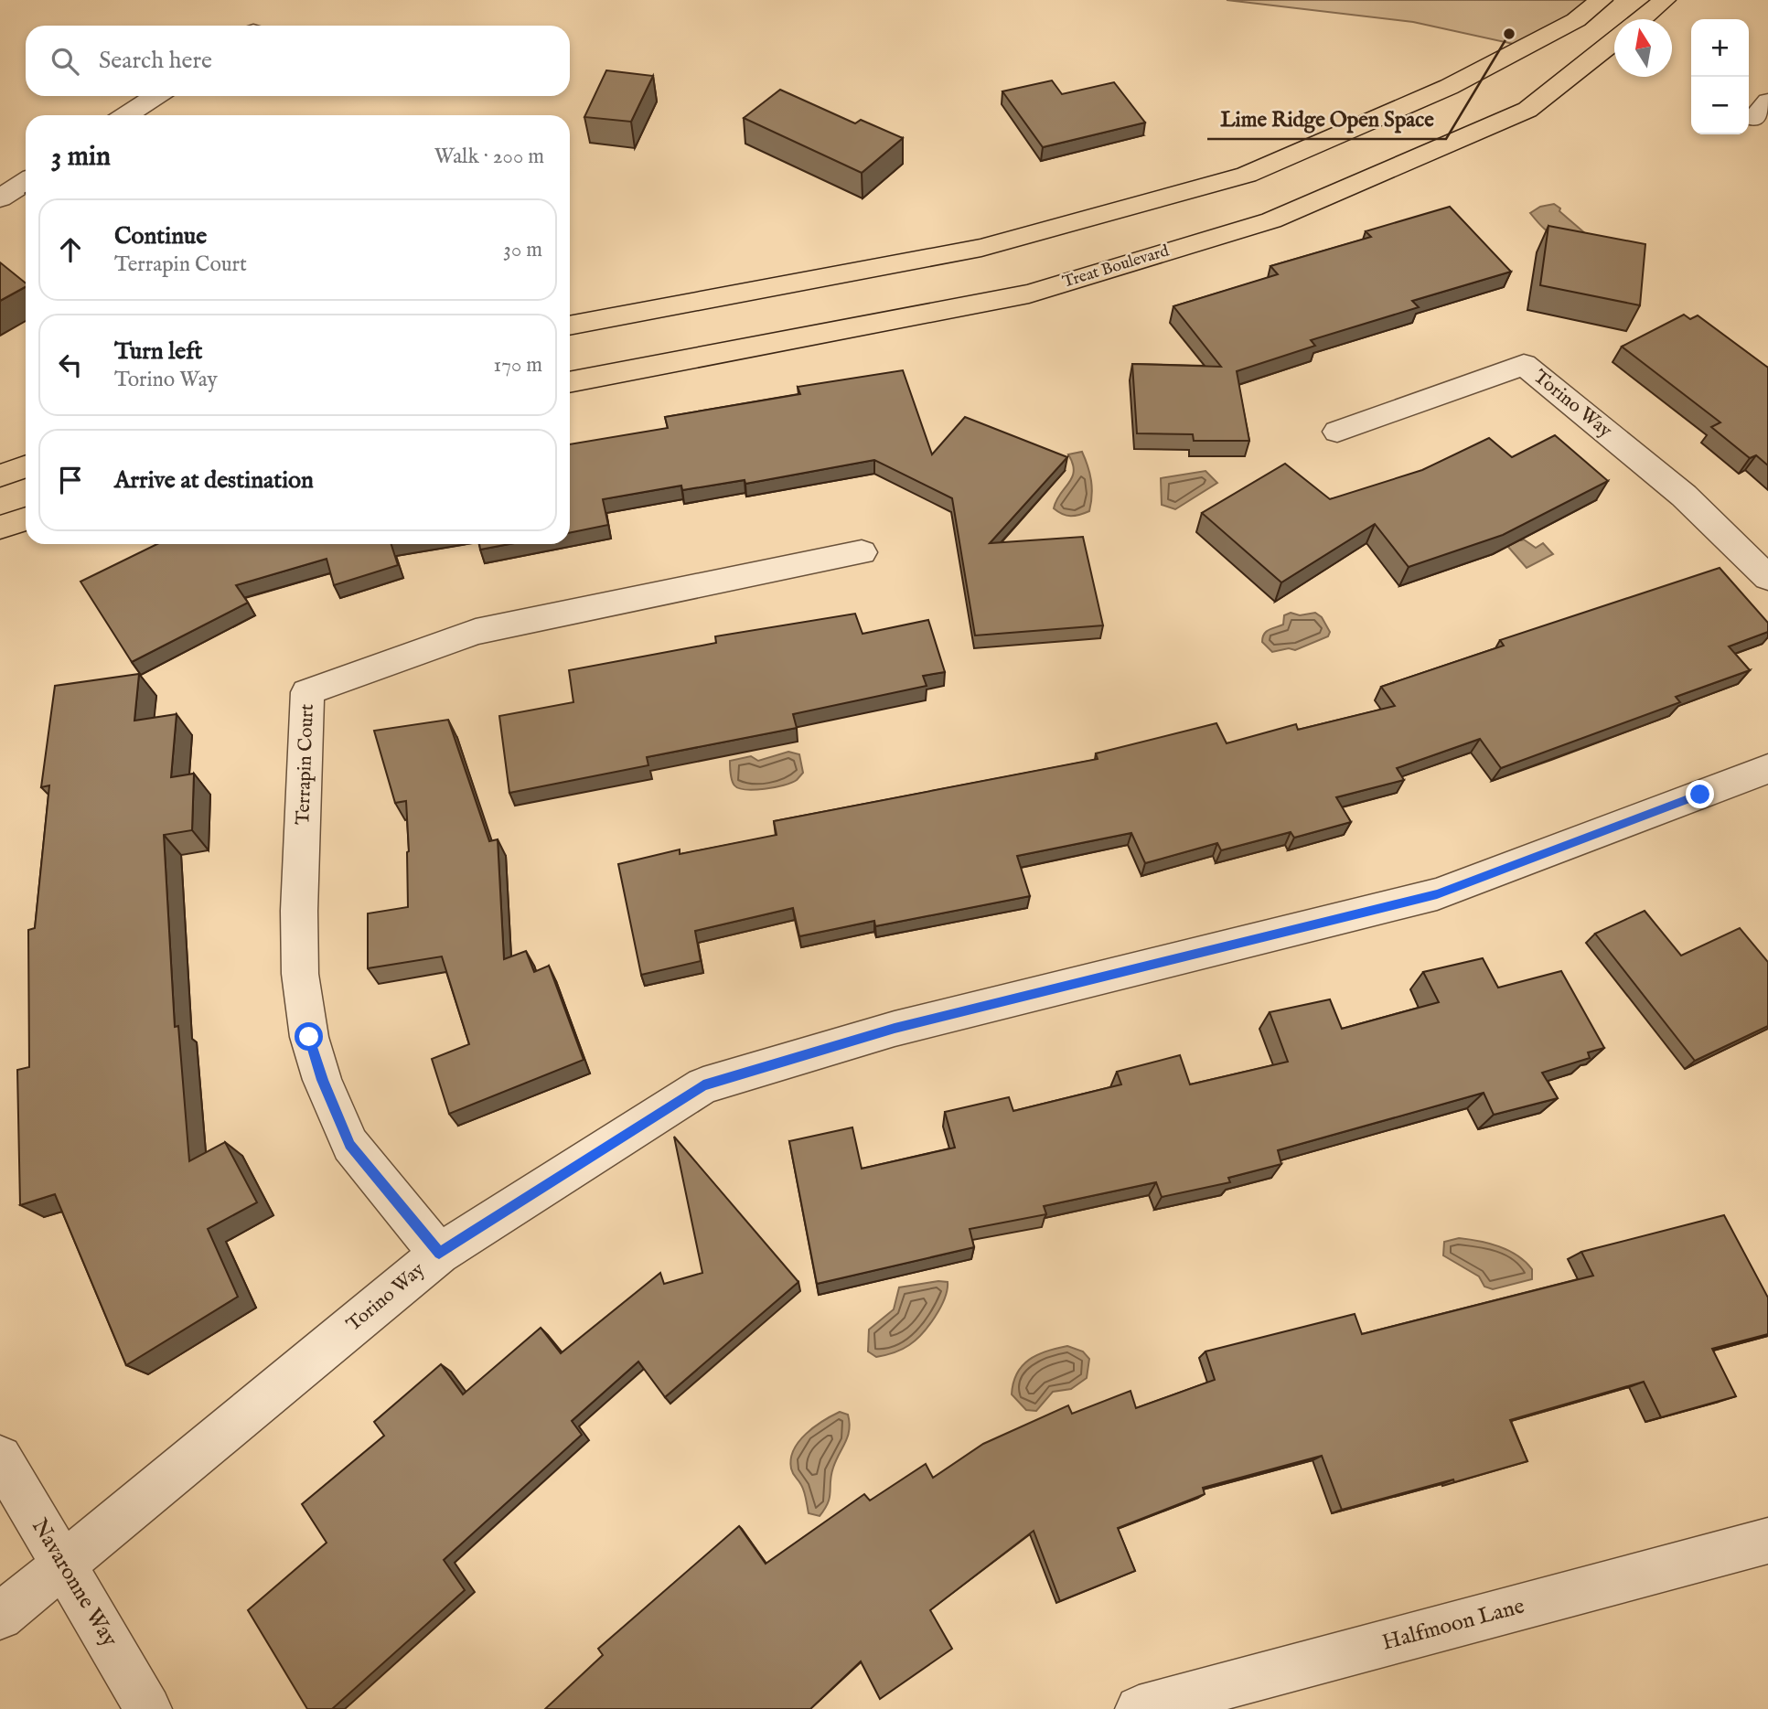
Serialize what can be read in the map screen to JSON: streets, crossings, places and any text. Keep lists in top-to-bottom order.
{
  "streets": {
    "main road": ["Treat Boulevard"],
    "street": [
      "Torino Way",
      "Terrapin Court",
      "Navaronne Way",
      "Halfmoon Lane"
    ]
  },
  "crossings": [
    ["Torino Way", "Terrapin Court"],
    ["Torino Way", "Navaronne Way"]
  ],
  "places": ["Lime Ridge Open Space"],
  "north": "top",
  "page": {
    "map_buttons": ["+", "−"],
    "search": "Search here",
    "heading": ["3 min", "Walk · 200 m"],
    "list": [
      ["Continue", "Terrapin Court", "30 m"],
      ["Turn left", "Torino Way", "170 m"],
      "Arrive at destination"
    ]
  }
}
